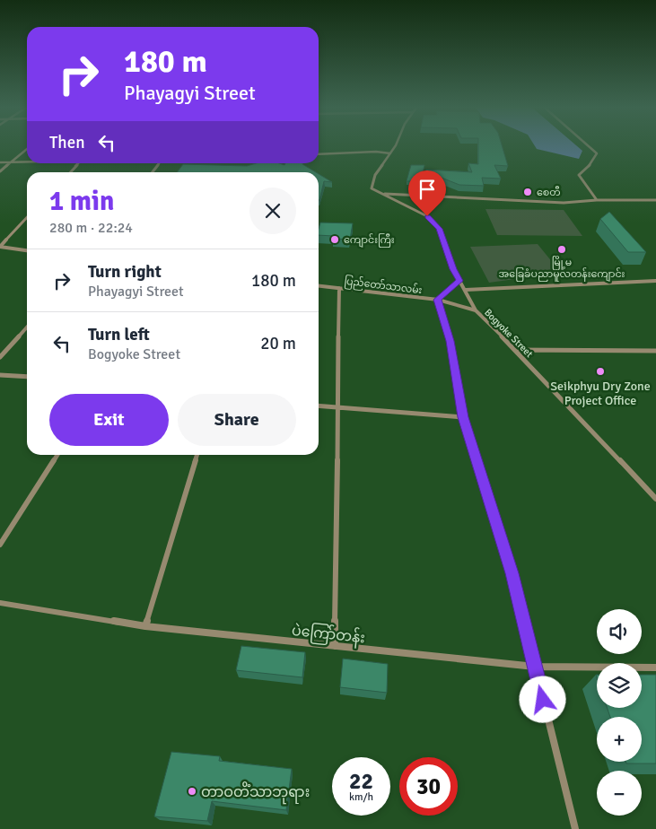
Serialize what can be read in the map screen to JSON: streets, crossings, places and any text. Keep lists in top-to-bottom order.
{
  "streets": {
    "street": ["ပြည်တော်သာလမ်း", "Bogyoke Street", "ပဲကြော်တန်း"]
  },
  "crossings": [
    ["ပြည်တော်သာလမ်း", "Bogyoke Street"]
  ],
  "places": [
    "စေတီ",
    "ကျောင်းကြီး",
    "မြို့မ အခြေခံပညာမူလတန်းကျောင်း",
    "Seikphyu Dry Zone Project Office",
    "တာဝတိံသာဘုရား"
  ],
  "page": {
    "turn": ["180 m", "Phayagyi Street"],
    "then": "Then",
    "heading": ["1 min", "280 m · 22:24"],
    "list": [
      {
        "name": "Turn right",
        "note": "Phayagyi Street",
        "value": "180 m"
      },
      {
        "name": "Turn left",
        "note": "Bogyoke Street",
        "value": "20 m"
      }
    ],
    "buttons": ["Exit", "Share"],
    "map_buttons": ["+", "−"],
    "speed": "22 km/h",
    "limit": "30"
  }
}
